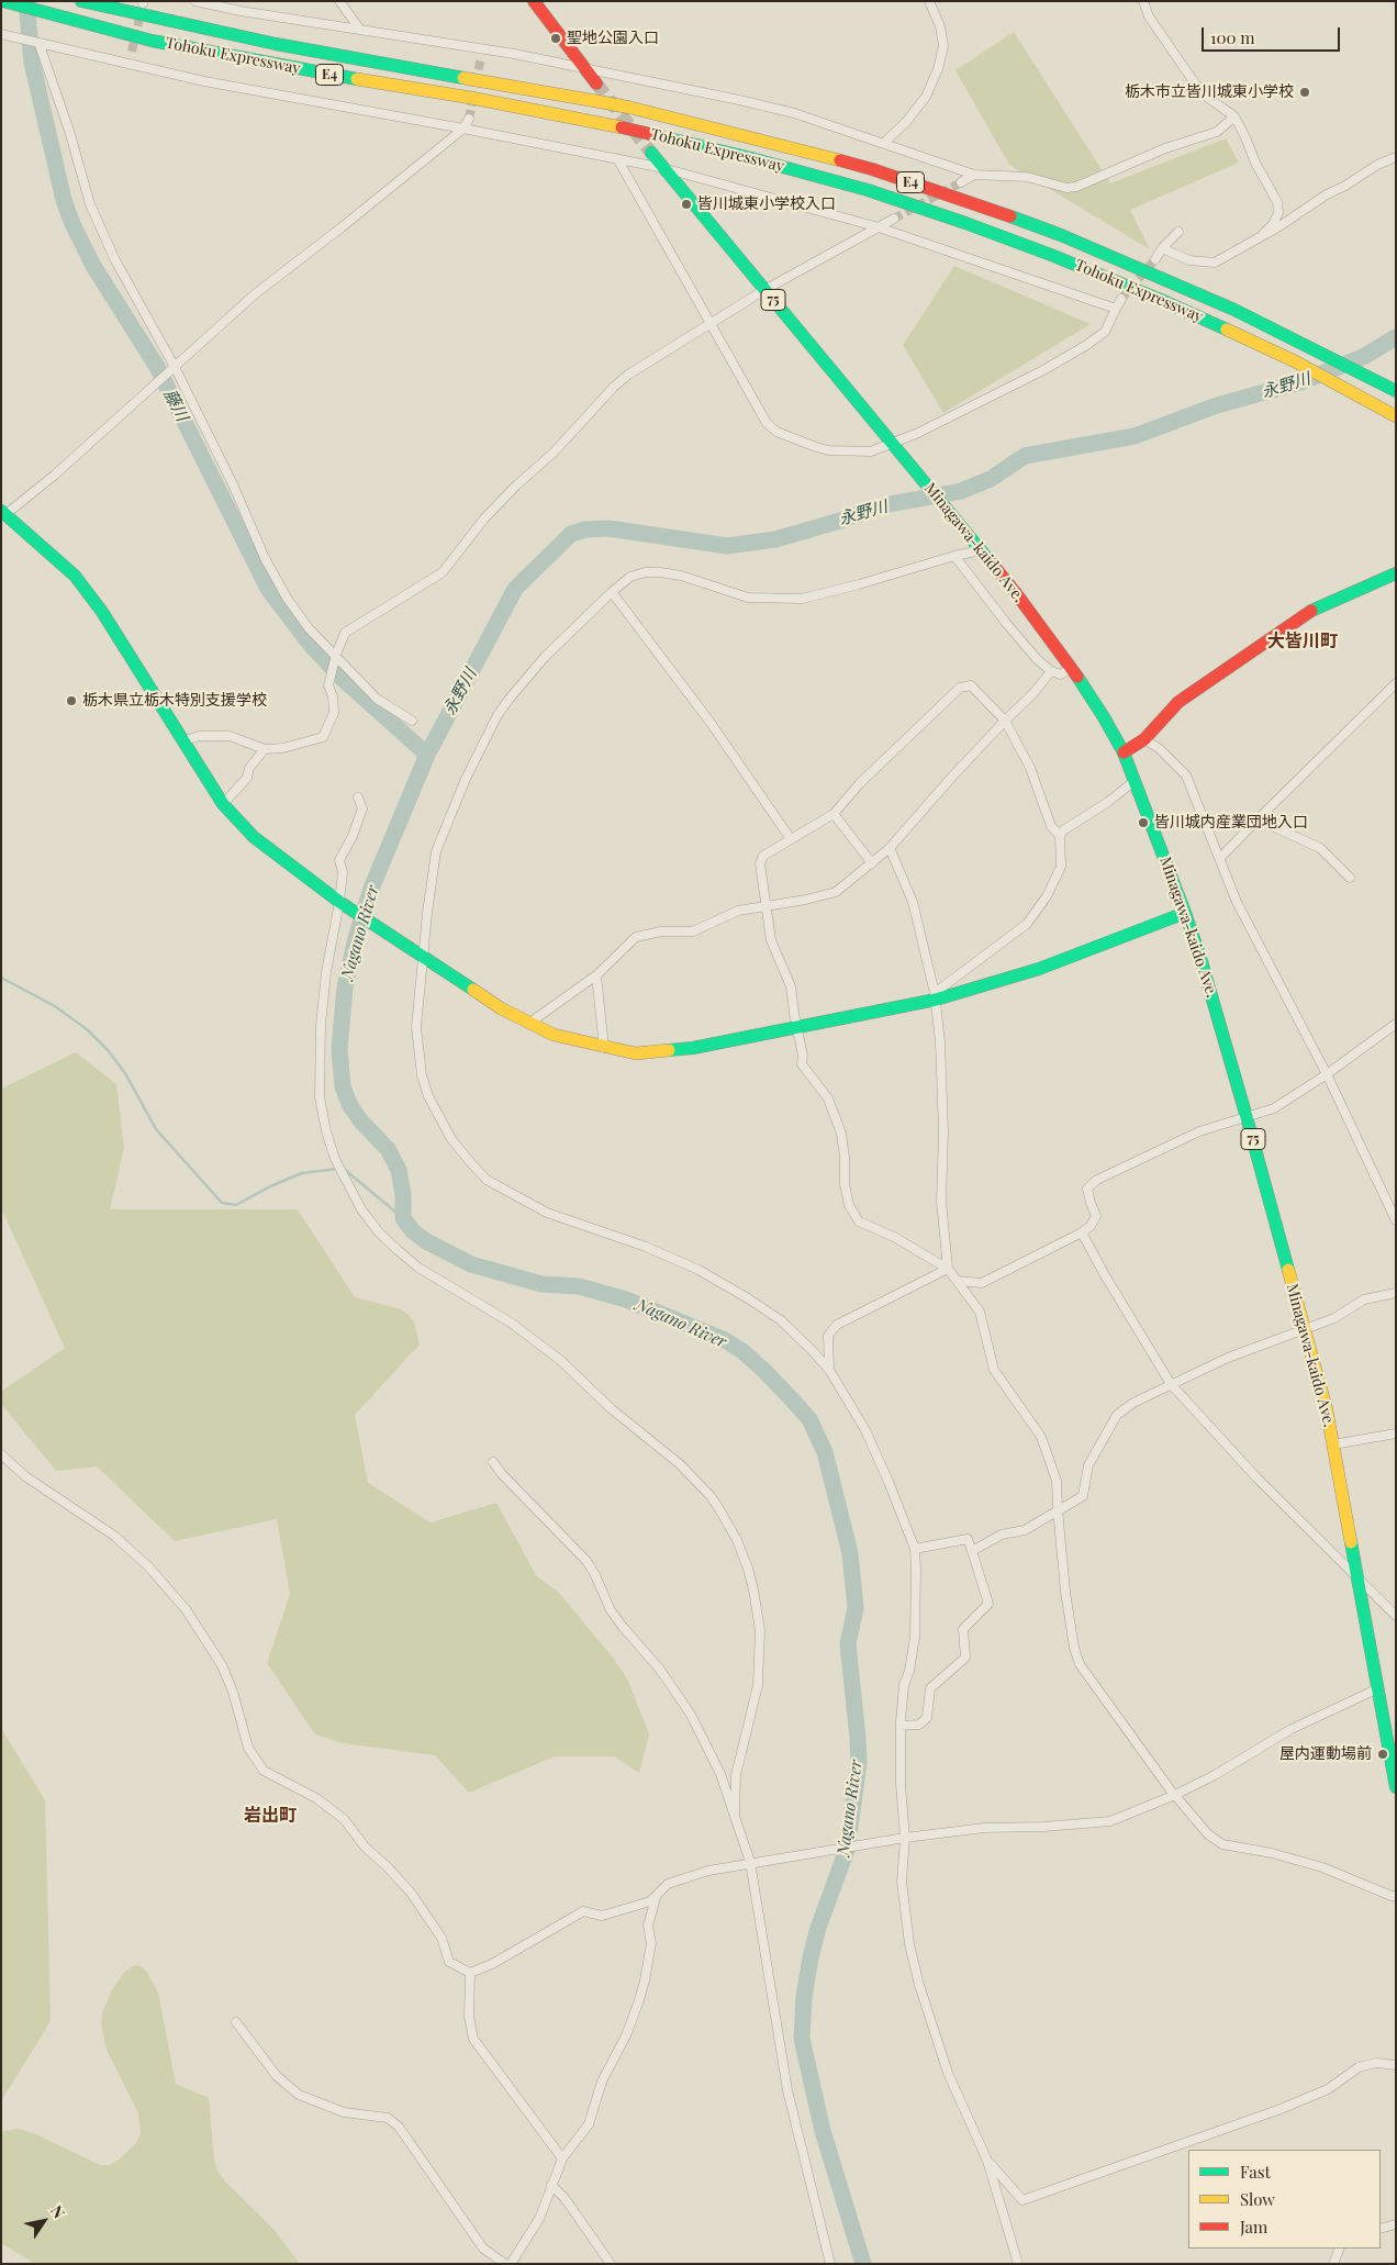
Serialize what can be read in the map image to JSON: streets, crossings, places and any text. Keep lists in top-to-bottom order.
{
  "streets": {
    "main road": [
      "Tohoku Expressway",
      "E4",
      "75",
      "Minagawa-kaido Ave."
    ]
  },
  "districts": ["大皆川町", "岩出町"],
  "water": ["永野川", "藤川", "Nagano River"],
  "places": [
    "聖地公園入口",
    "栃木市立皆川城東小学校",
    "皆川城東小学校入口",
    "栃木県立栃木特別支援学校",
    "皆川城内産業団地入口",
    "屋内運動場前"
  ],
  "legend": ["Fast", "Slow", "Jam"],
  "scale_bar": "100 m",
  "north": "top right"
}
